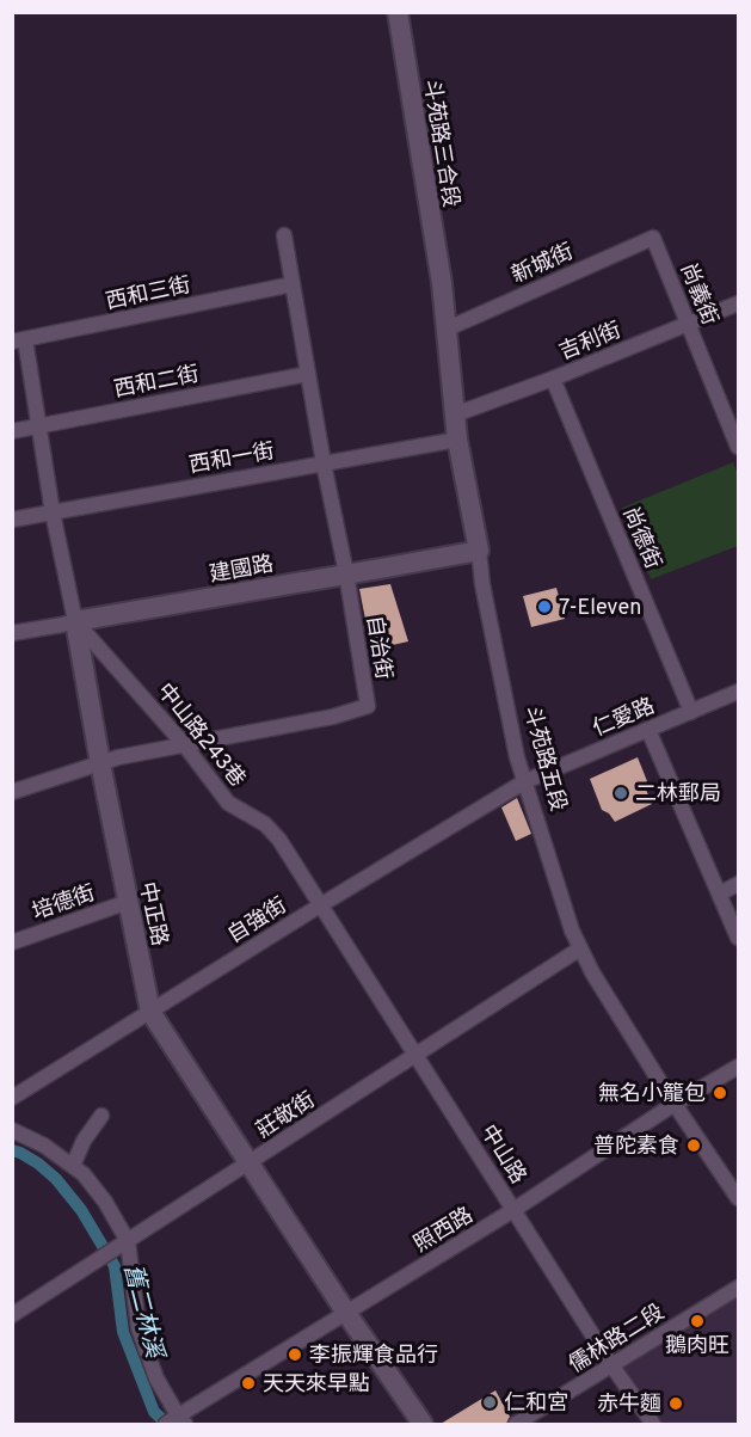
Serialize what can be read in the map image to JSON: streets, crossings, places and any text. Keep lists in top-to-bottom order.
{
  "streets": {
    "main road": [
      "斗苑路三合段",
      "建國路",
      "斗苑路五段",
      "中正路"
    ],
    "street": [
      "新城街",
      "西和三街",
      "尚義街",
      "吉利街",
      "西和二街",
      "西和一街",
      "尚德街",
      "自治街",
      "仁愛路",
      "中山路243巷",
      "培德街",
      "自強街",
      "莊敬街",
      "中山路",
      "照西路",
      "儒林路二段"
    ]
  },
  "crossings": [
    ["斗苑路三合段", "斗苑路五段"],
    ["新城街", "尚義街"],
    ["新城街", "斗苑路五段"],
    ["西和三街", "自治街"],
    ["西和三街", "中正路"],
    ["尚義街", "吉利街"],
    ["吉利街", "尚德街"],
    ["吉利街", "斗苑路五段"],
    ["西和二街", "自治街"],
    ["西和二街", "中正路"],
    ["西和一街", "自治街"],
    ["西和一街", "斗苑路五段"],
    ["西和一街", "中正路"],
    ["尚德街", "仁愛路"],
    ["建國路", "自治街"],
    ["建國路", "中山路243巷"],
    ["建國路", "斗苑路五段"],
    ["建國路", "中正路"],
    ["自治街", "中山路243巷"],
    ["自治街", "中正路"],
    ["仁愛路", "斗苑路五段"],
    ["仁愛路", "自強街"],
    ["中山路243巷", "中正路"],
    ["中山路243巷", "自強街"],
    ["中山路243巷", "中山路"],
    ["斗苑路五段", "自強街"],
    ["斗苑路五段", "莊敬街"],
    ["斗苑路五段", "照西路"],
    ["培德街", "中正路"],
    ["中正路", "自強街"],
    ["中正路", "莊敬街"],
    ["中正路", "照西路"],
    ["自強街", "中山路"],
    ["莊敬街", "中山路"],
    ["中山路", "照西路"],
    ["中山路", "儒林路二段"]
  ],
  "water": ["舊二林溪"],
  "places": [
    "7-Eleven",
    "二林郵局",
    "無名小籠包",
    "普陀素食",
    "鵝肉旺",
    "李振輝食品行",
    "天天來早點",
    "仁和宮",
    "赤牛麵"
  ]
}
